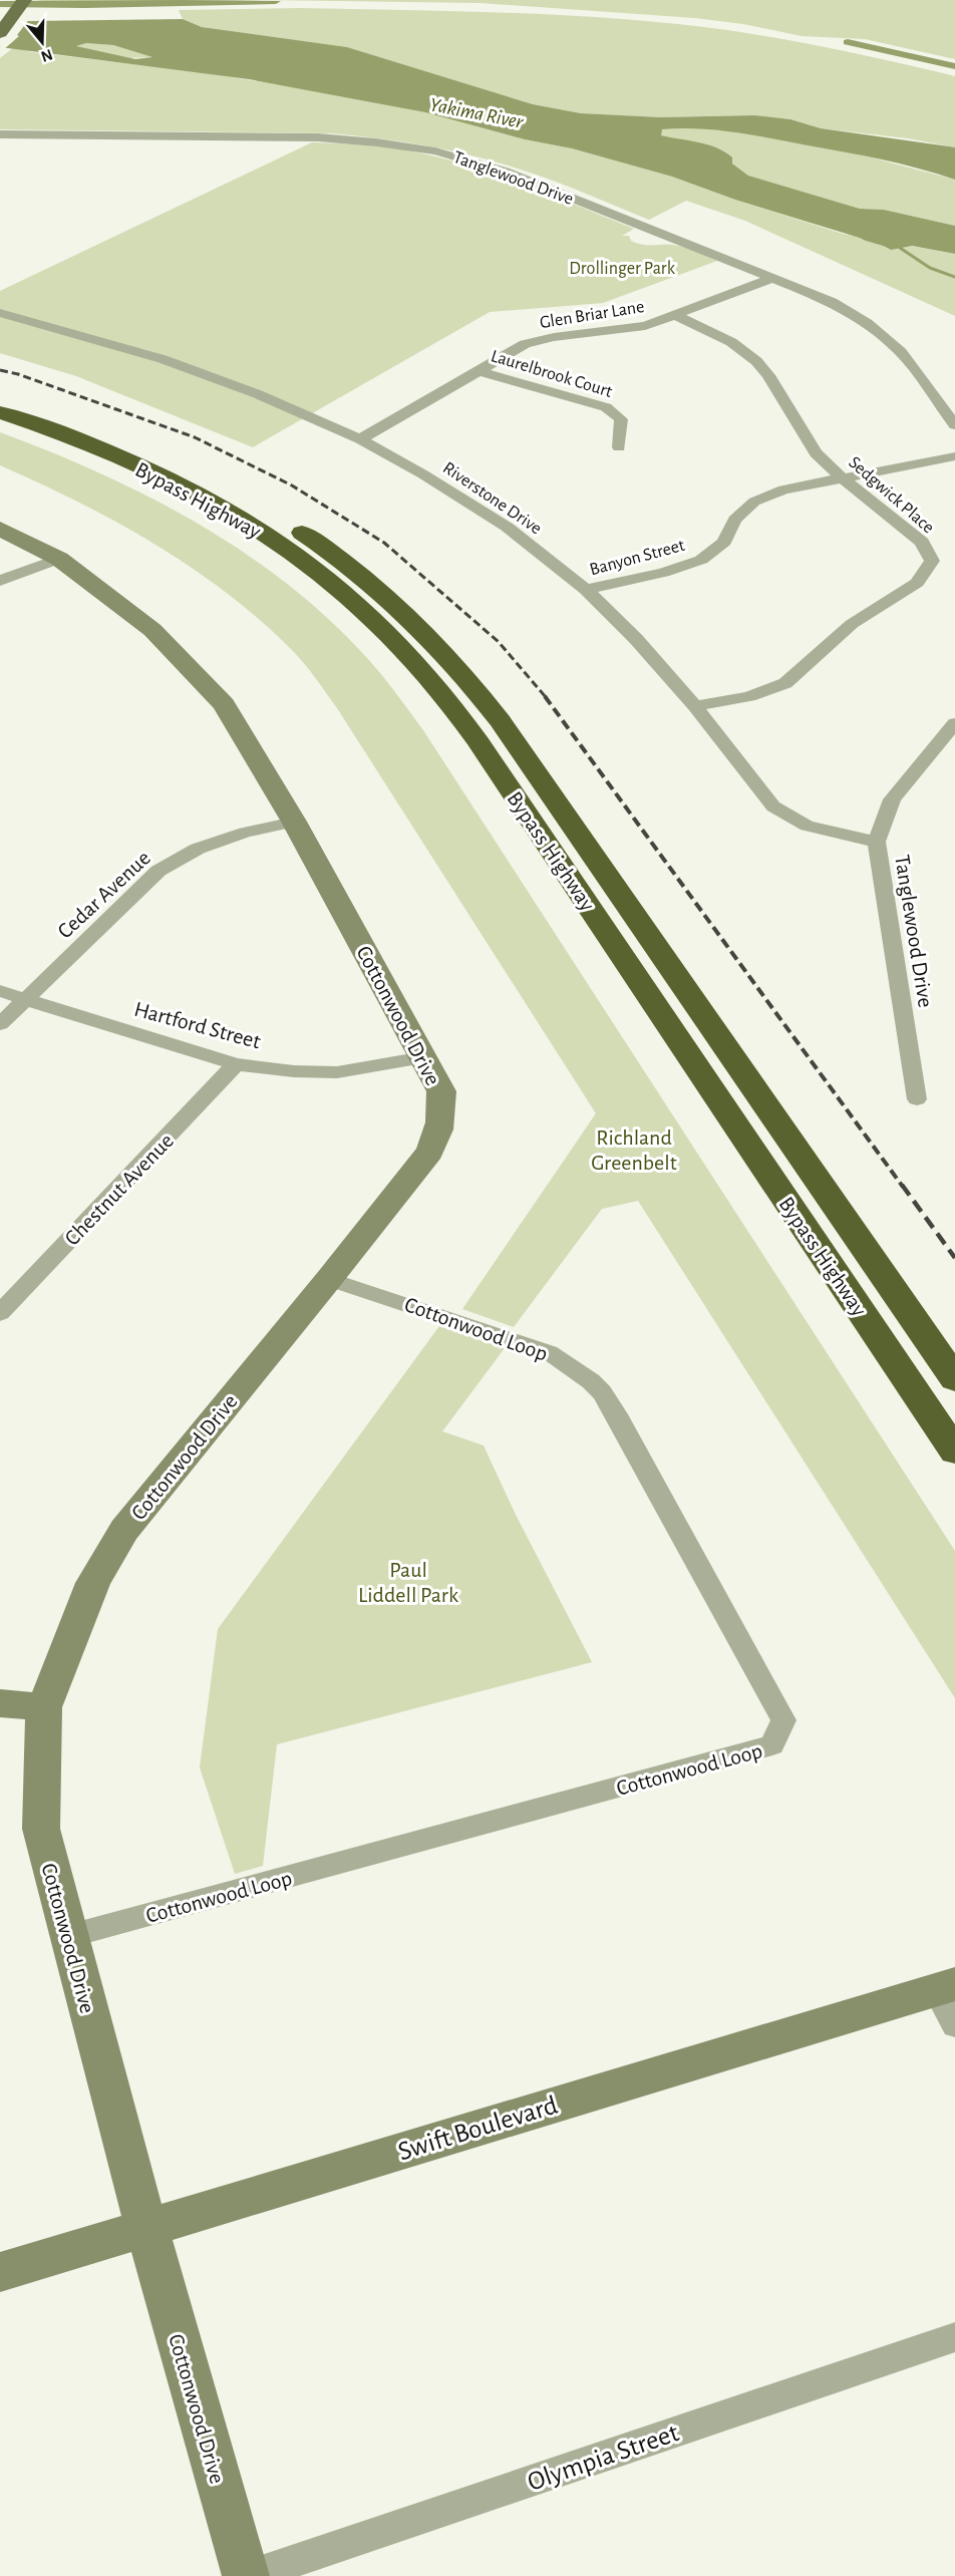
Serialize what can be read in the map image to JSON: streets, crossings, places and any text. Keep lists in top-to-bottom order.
{
  "streets": {
    "highway": ["Bypass Highway"],
    "street": [
      "Tanglewood Drive",
      "Glen Briar Lane",
      "Laurelbrook Court",
      "Sedgwick Place",
      "Riverstone Drive",
      "Banyon Street",
      "Cedar Avenue",
      "Cottonwood Drive",
      "Hartford Street",
      "Chestnut Avenue",
      "Cottonwood Loop",
      "Swift Boulevard",
      "Olympia Street"
    ]
  },
  "crossings": [
    ["Tanglewood Drive", "Glen Briar Lane"],
    ["Tanglewood Drive", "Riverstone Drive"],
    ["Glen Briar Lane", "Laurelbrook Court"],
    ["Glen Briar Lane", "Sedgwick Place"],
    ["Glen Briar Lane", "Riverstone Drive"],
    ["Sedgwick Place", "Riverstone Drive"],
    ["Sedgwick Place", "Banyon Street"],
    ["Riverstone Drive", "Banyon Street"],
    ["Cedar Avenue", "Cottonwood Drive"],
    ["Cedar Avenue", "Hartford Street"],
    ["Cottonwood Drive", "Hartford Street"],
    ["Cottonwood Drive", "Cottonwood Loop"],
    ["Cottonwood Drive", "Swift Boulevard"],
    ["Cottonwood Drive", "Olympia Street"],
    ["Hartford Street", "Chestnut Avenue"]
  ],
  "water": ["Yakima River"],
  "parks": ["Drollinger Park", "Richland Greenbelt", "Paul Liddell Park"],
  "north": "bottom"
}
